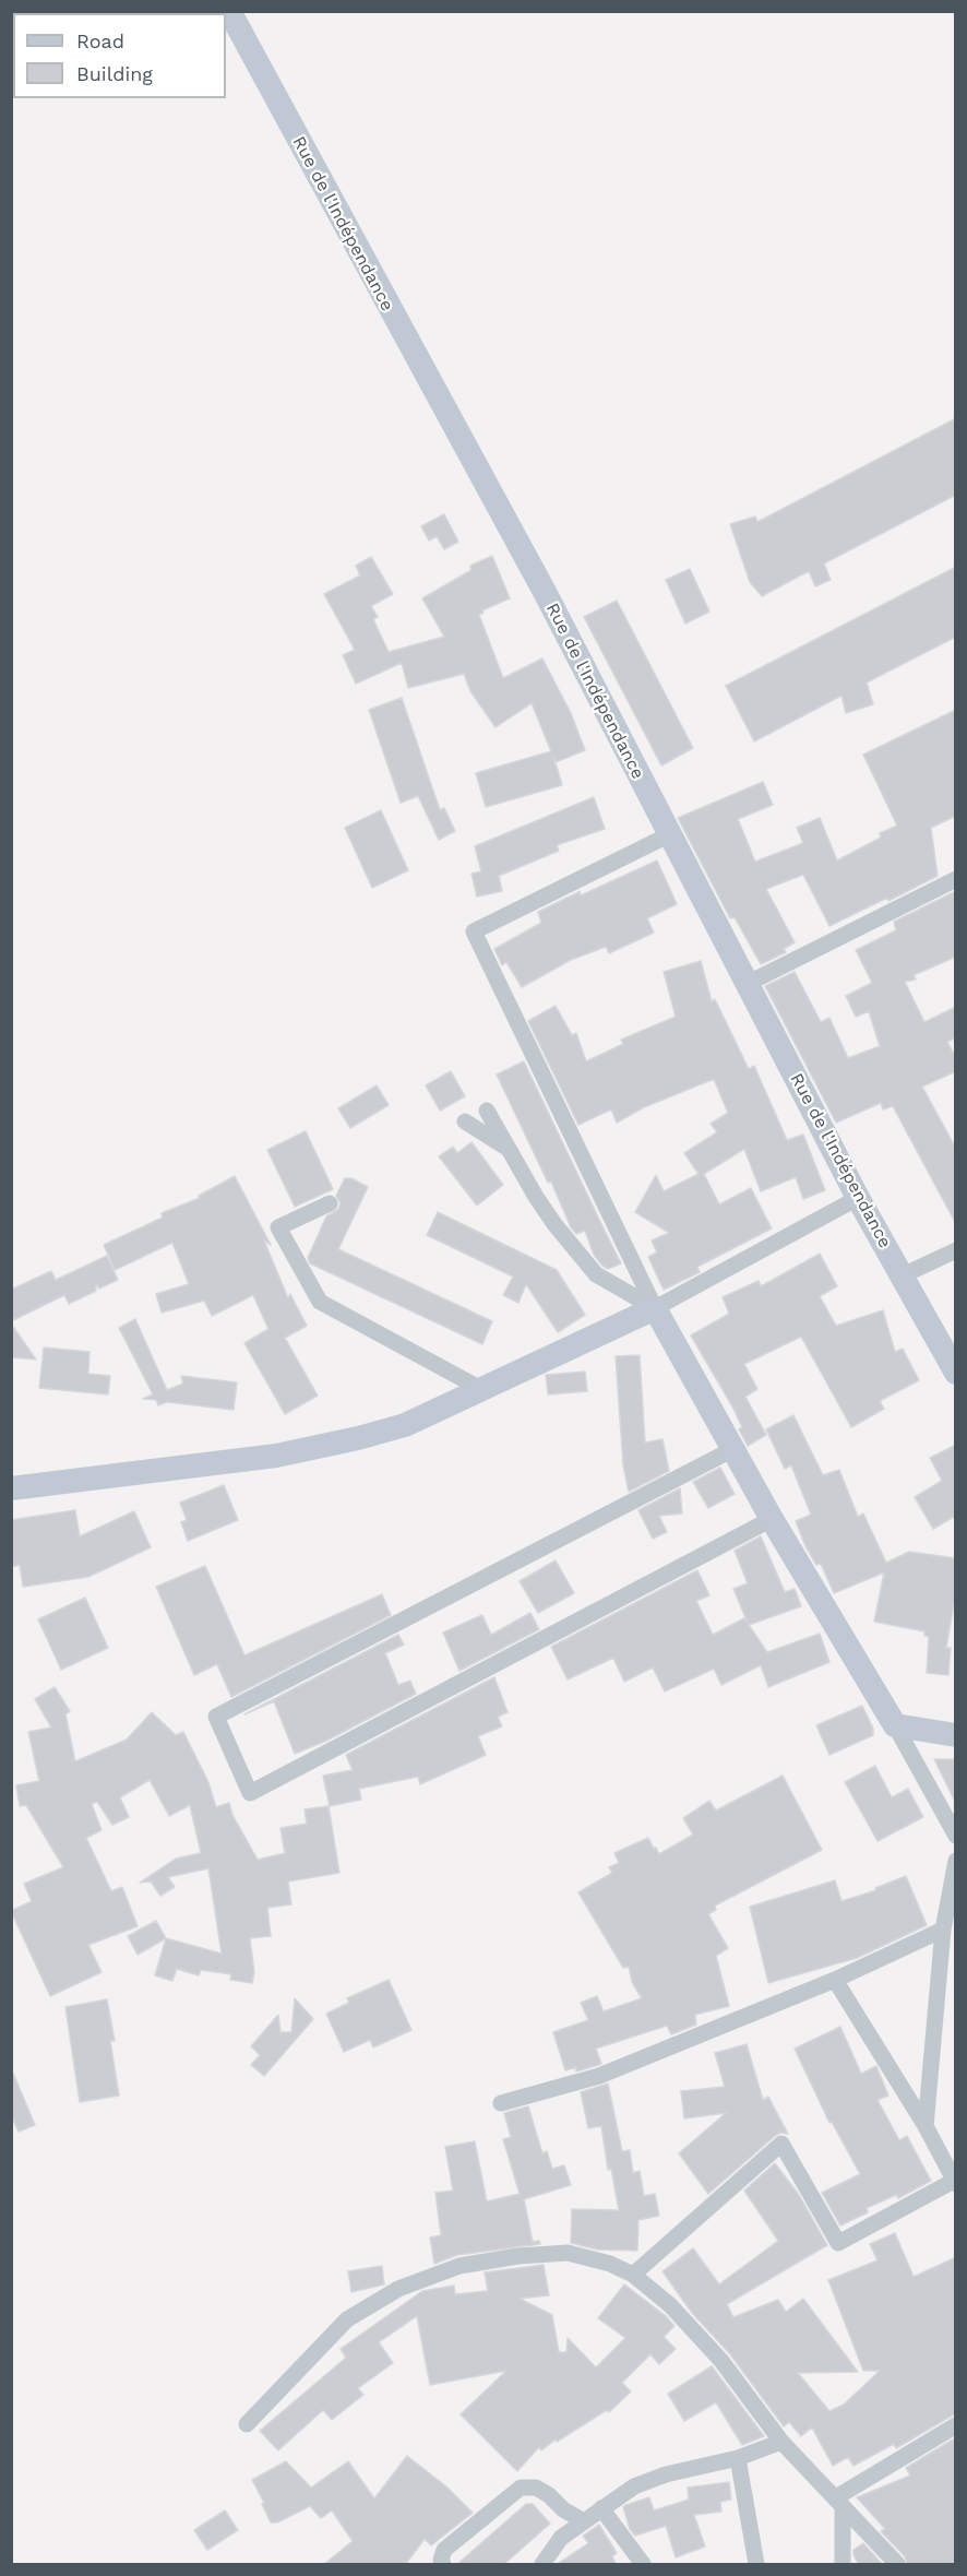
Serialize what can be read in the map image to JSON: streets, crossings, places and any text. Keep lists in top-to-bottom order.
{
  "streets": {
    "main road": ["Rue de l'Indépendance"]
  },
  "legend": ["Road", "Building"]
}
